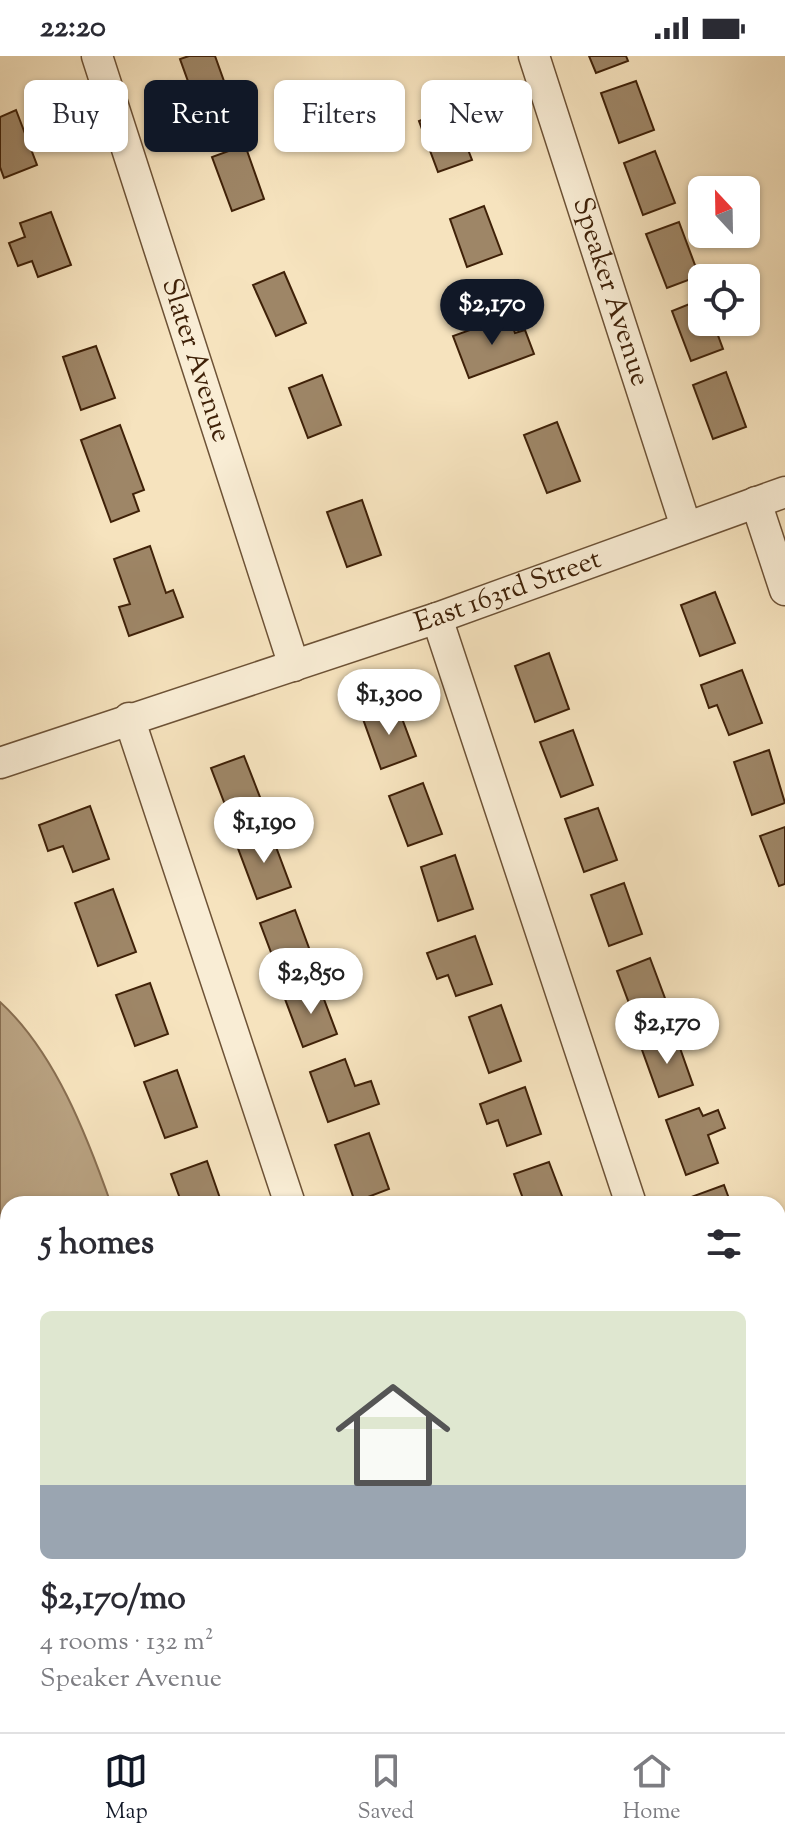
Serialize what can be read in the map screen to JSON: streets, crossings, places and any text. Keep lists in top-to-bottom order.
{
  "streets": {
    "street": ["Speaker Avenue", "Slater Avenue", "East 163rd Street"]
  },
  "crossings": [
    ["Speaker Avenue", "East 163rd Street"],
    ["Slater Avenue", "East 163rd Street"]
  ],
  "north": "top",
  "page": {
    "status": "22:20",
    "chip": [
      "Buy",
      "Rent",
      "Filters",
      "New"
    ],
    "price": [
      "$2,170",
      "$1,300",
      "$1,190",
      "$2,850",
      "$2,170"
    ],
    "heading": "5 homes",
    "list": [
      {
        "name": "$2,170/mo",
        "note": "4 rooms · 132 m² · Speaker Avenue"
      }
    ],
    "tabs": ["Map", "Saved", "Home"]
  }
}
